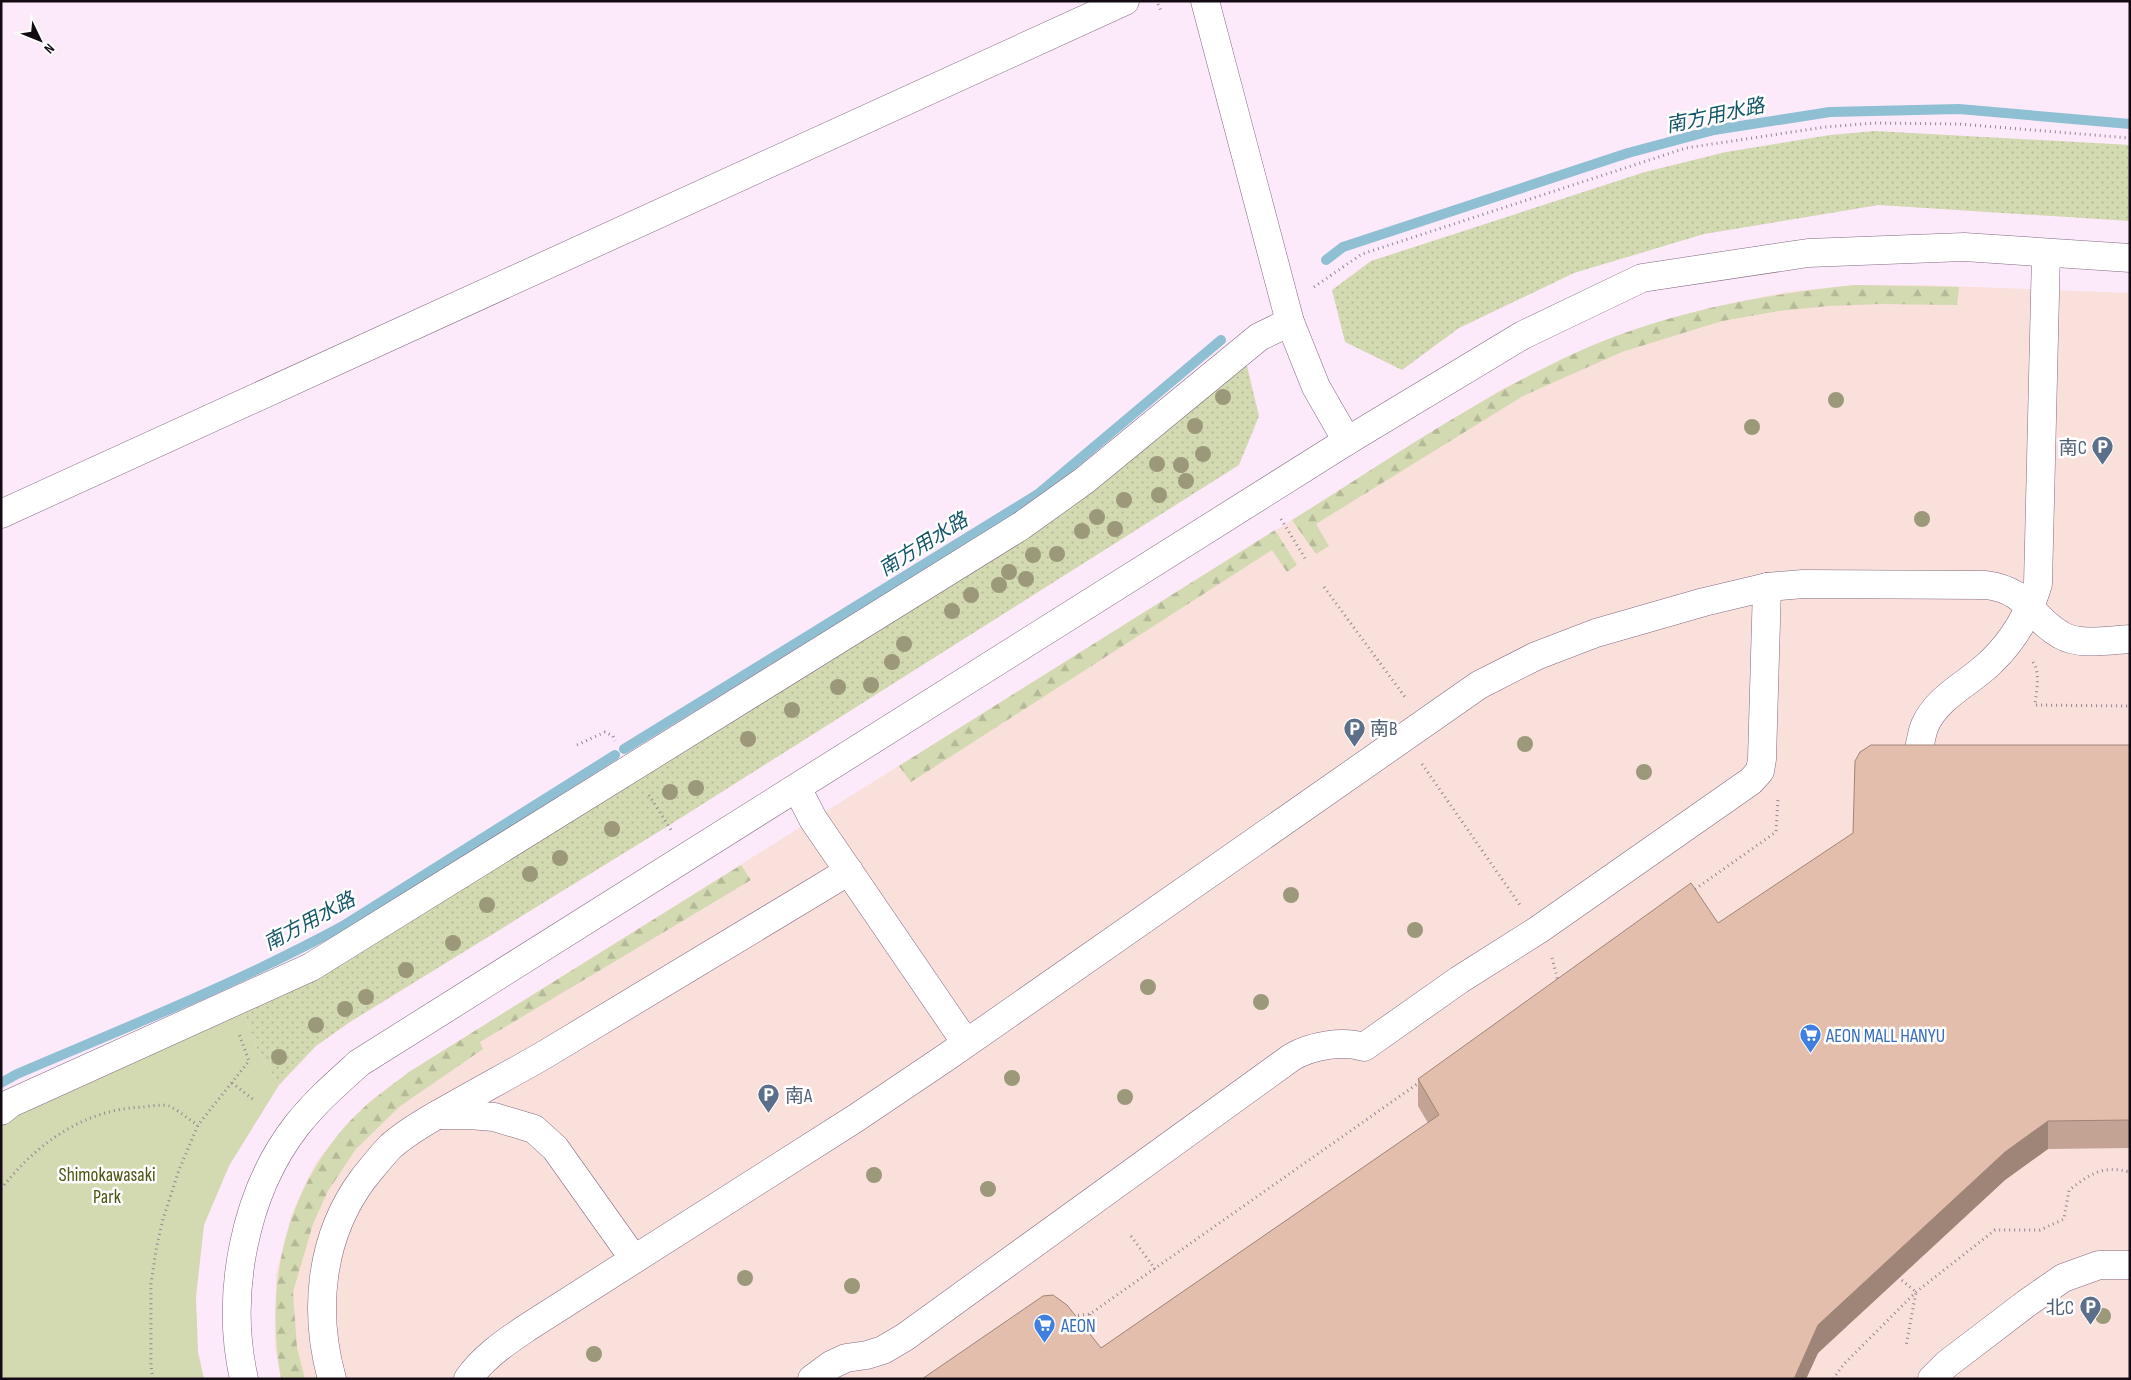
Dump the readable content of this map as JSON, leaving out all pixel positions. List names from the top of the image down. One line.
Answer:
{"water":["南方用水路"],"parks":["Shimokawasaki Park"],"places":{"parking":["南C","南B","南A","北C"],"supermarket":["AEON MALL HANYU","AEON"]},"north":"bottom right"}
